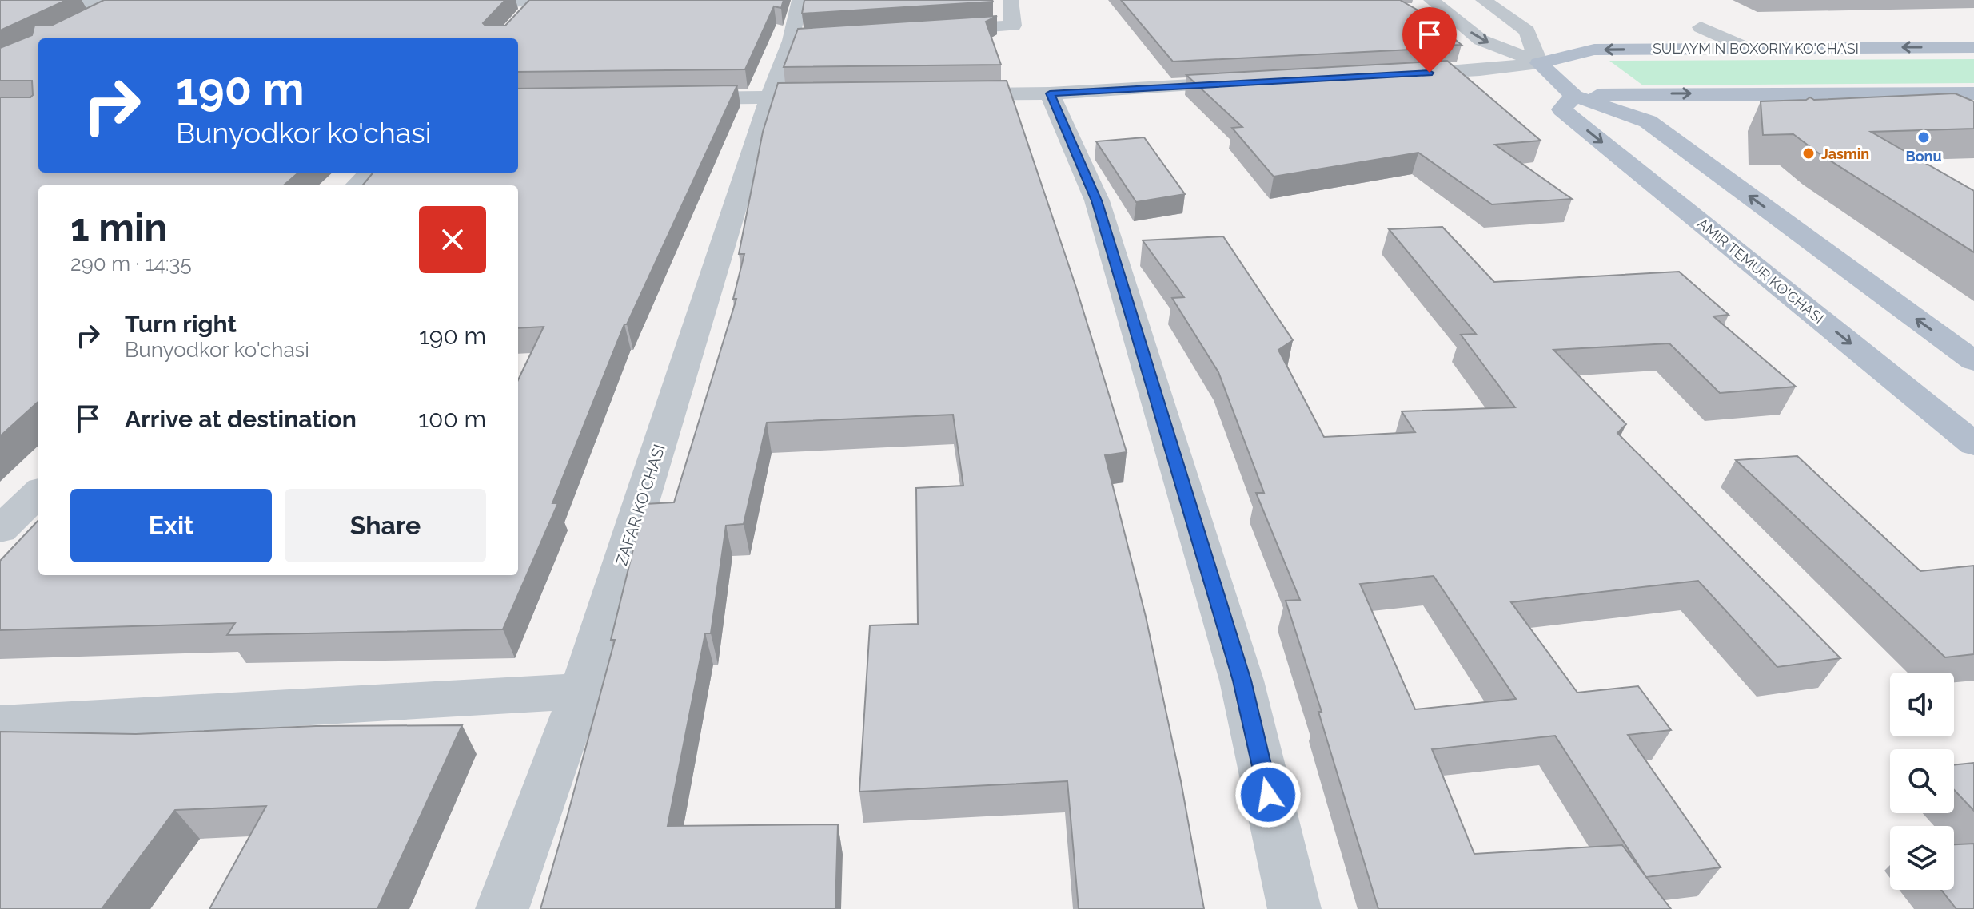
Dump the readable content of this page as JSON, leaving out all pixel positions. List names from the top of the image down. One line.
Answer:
{"streets":{"main road":["SULAYMIN BOXORIY KO'CHASI","AMIR TEMUR KO'CHASI"],"street":["ZAFAR KO'CHASI"]},"places":["Bonu","Jasmin"],"page":{"turn":["190 m","Bunyodkor ko'chasi"],"heading":["1 min","290 m · 14:35"],"list":[{"name":"Turn right","note":"Bunyodkor ko'chasi","value":"190 m"},{"name":"Arrive at destination","value":"100 m"}],"buttons":["Exit","Share"]}}
